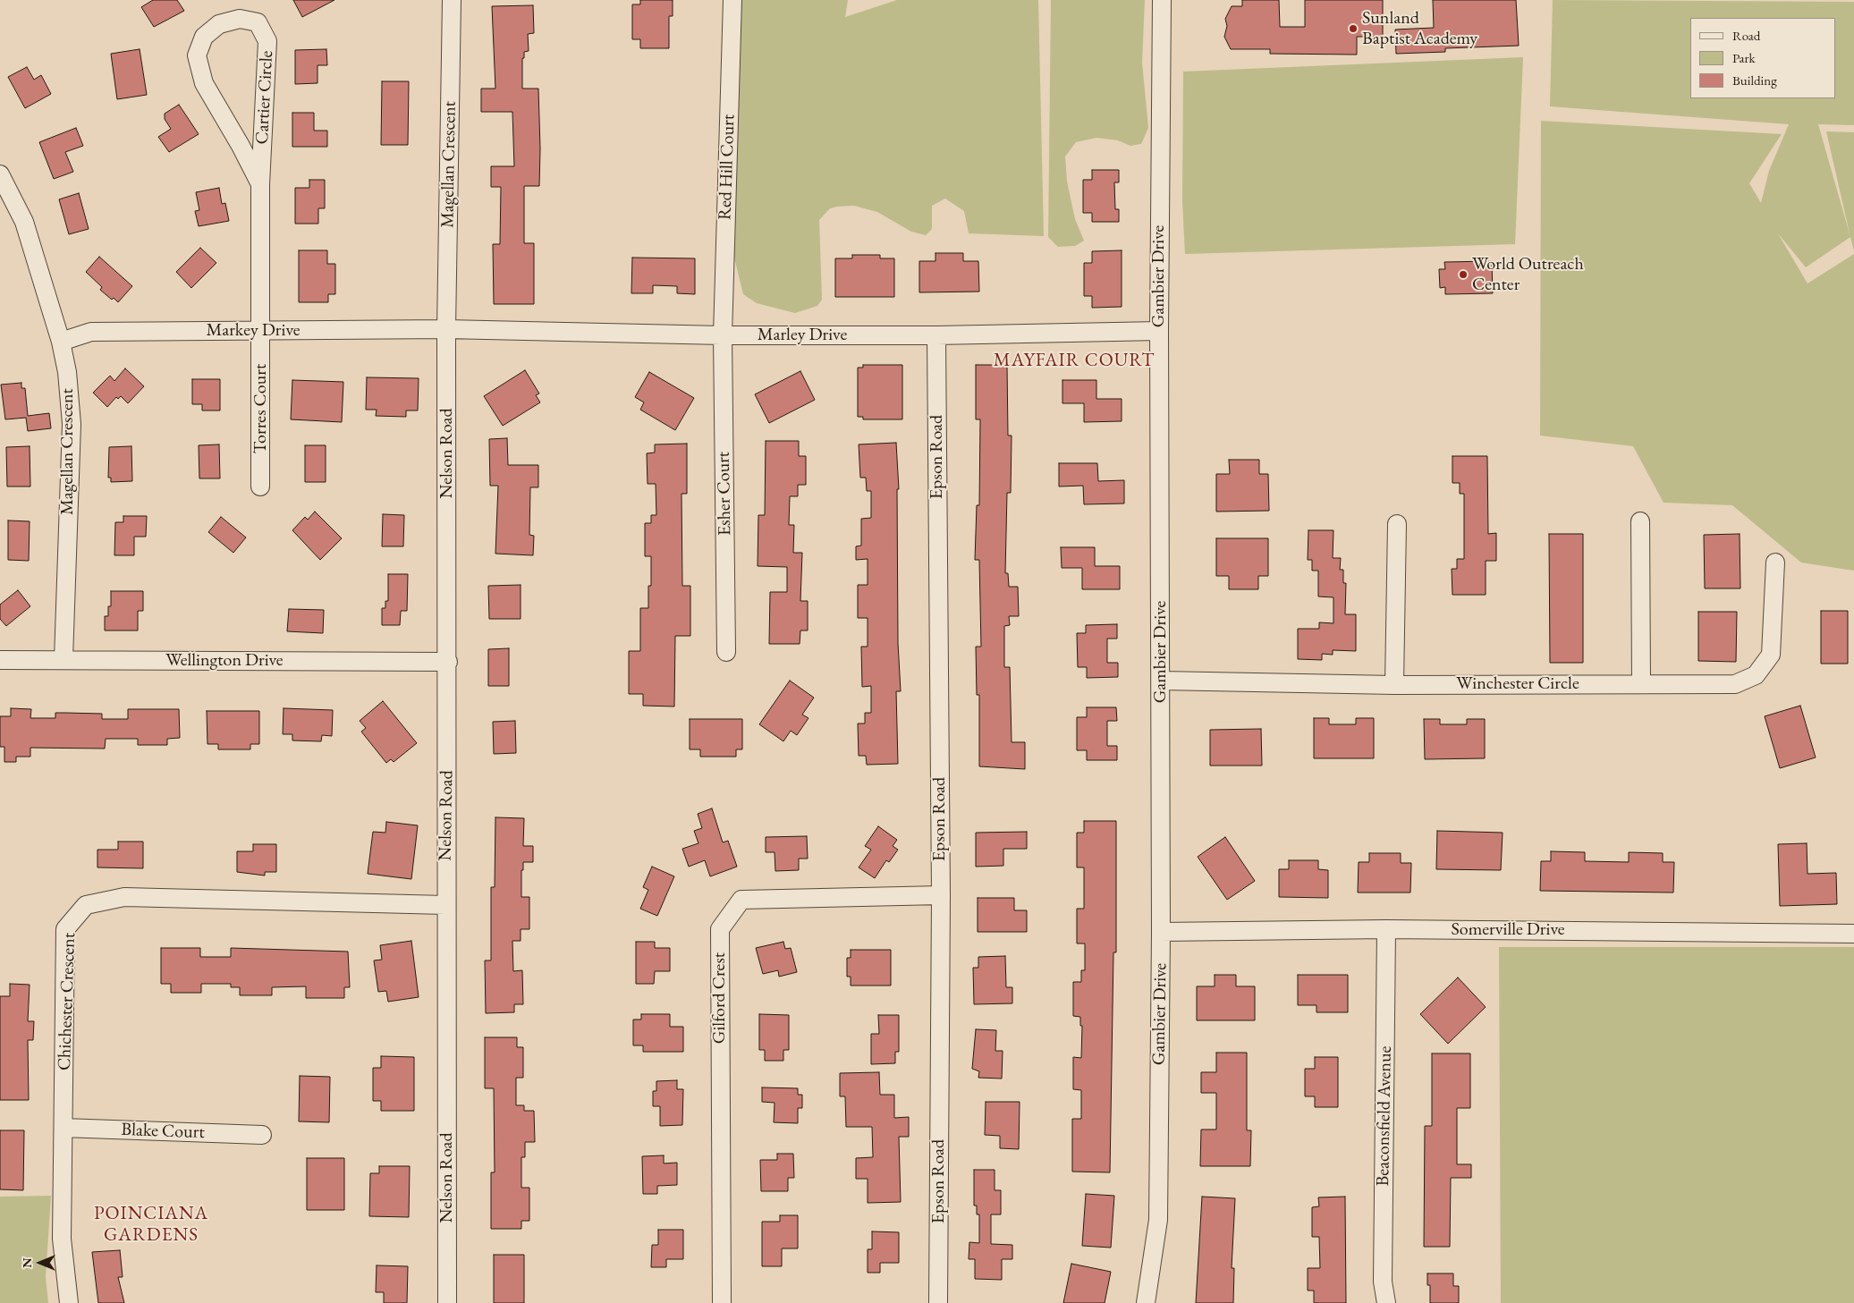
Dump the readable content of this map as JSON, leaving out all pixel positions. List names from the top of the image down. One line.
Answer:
{"streets":{"street":["Cartier Circle","Magellan Crescent","Red Hill Court","Gambier Drive","Markey Drive","Marley Drive","Torres Court","Nelson Road","Epson Road","Esher Court","Wellington Drive","Winchester Circle","Somerville Drive","Gilford Crest","Chichester Crescent","Beaconsfield Avenue","Blake Court"]},"crossings":[["Cartier Circle","Markey Drive"],["Cartier Circle","Torres Court"],["Magellan Crescent","Markey Drive"],["Magellan Crescent","Marley Drive"],["Magellan Crescent","Nelson Road"],["Magellan Crescent","Wellington Drive"],["Red Hill Court","Marley Drive"],["Red Hill Court","Esher Court"],["Gambier Drive","Marley Drive"],["Gambier Drive","Winchester Circle"],["Gambier Drive","Somerville Drive"],["Markey Drive","Marley Drive"],["Markey Drive","Torres Court"],["Markey Drive","Nelson Road"],["Marley Drive","Nelson Road"],["Marley Drive","Epson Road"],["Marley Drive","Esher Court"],["Nelson Road","Wellington Drive"],["Nelson Road","Chichester Crescent"],["Epson Road","Gilford Crest"],["Somerville Drive","Beaconsfield Avenue"],["Chichester Crescent","Blake Court"]],"districts":["MAYFAIR COURT","POINCIANA GARDENS"],"places":["Sunland Baptist Academy","World Outreach Center"],"legend":["Road","Park","Building"],"north":"left"}
